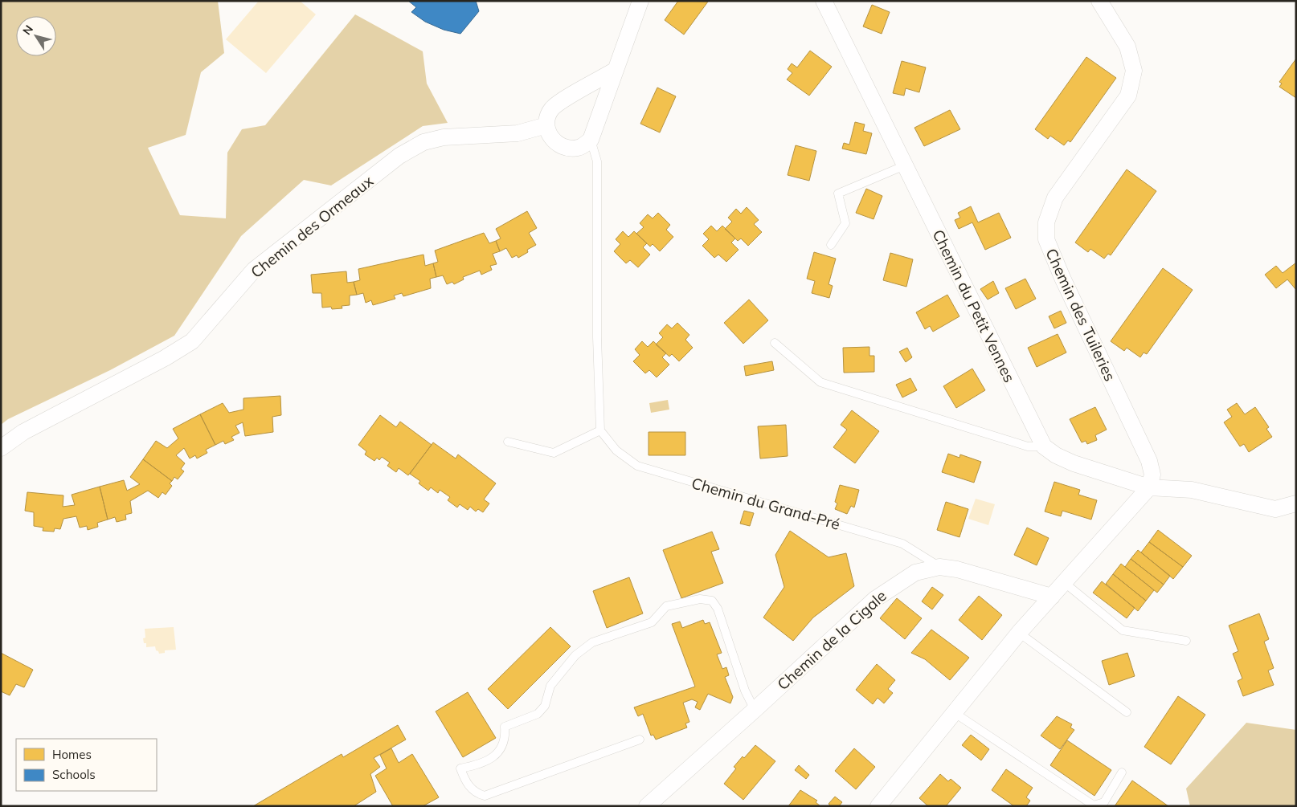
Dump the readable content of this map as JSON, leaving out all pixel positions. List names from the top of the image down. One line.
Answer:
{"streets":{"street":["Chemin des Ormeaux","Chemin du Petit Vennes","Chemin des Tuileries","Chemin de la Cigale"],"lane":["Chemin du Grand-Pré"]},"crossings":[["Chemin du Grand-Pré","Chemin de la Cigale"]],"legend":["Homes","Schools"],"north":"top left"}
